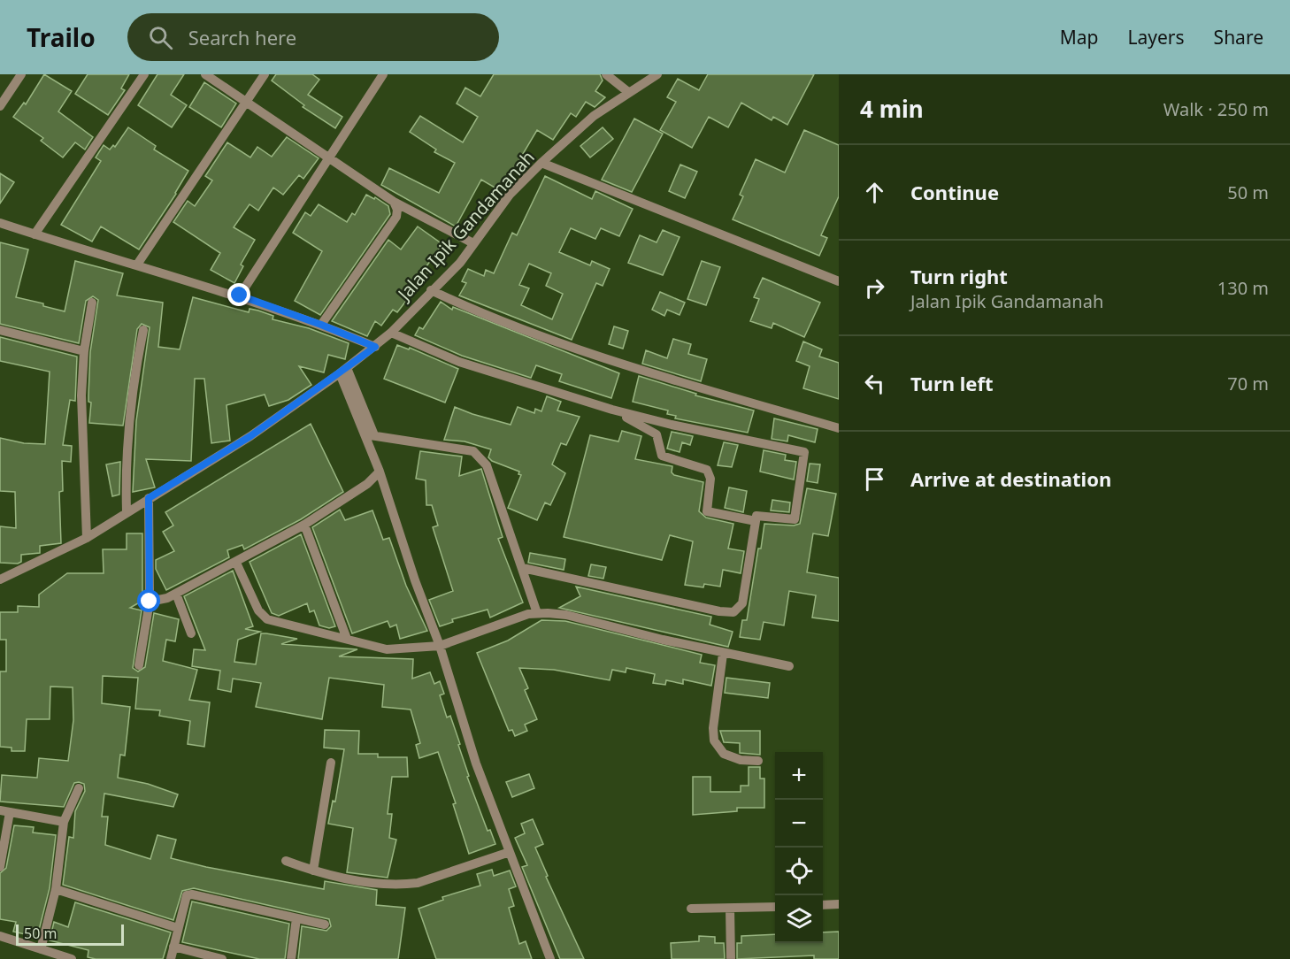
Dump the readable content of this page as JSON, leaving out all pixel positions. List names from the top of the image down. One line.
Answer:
{"streets":{"street":["Jalan Ipik Gandamanah"]},"scale_bar":"50 m","page":{"header":"Trailo","search":"Search here","nav":["Map","Layers","Share"],"heading":["4 min","Walk · 250 m"],"list":[["Continue","50 m"],["Turn right","Jalan Ipik Gandamanah","130 m"],["Turn left","70 m"],"Arrive at destination"],"map_buttons":["+","−"],"scale":"50 m"}}
